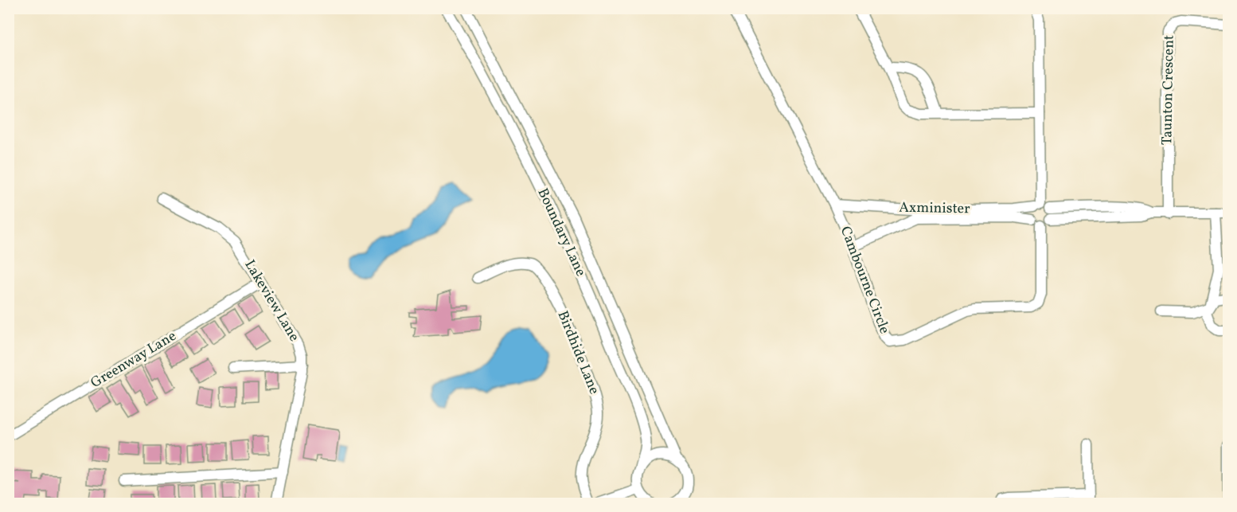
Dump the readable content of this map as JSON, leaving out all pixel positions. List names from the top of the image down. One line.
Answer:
{"streets":{"street":["Taunton Crescent","Axminister","Boundary Lane","Cambourne Circle","Lakeview Lane","Birdhide Lane","Greenway Lane"]},"crossings":[["Axminister","Cambourne Circle"],["Lakeview Lane","Greenway Lane"]]}
